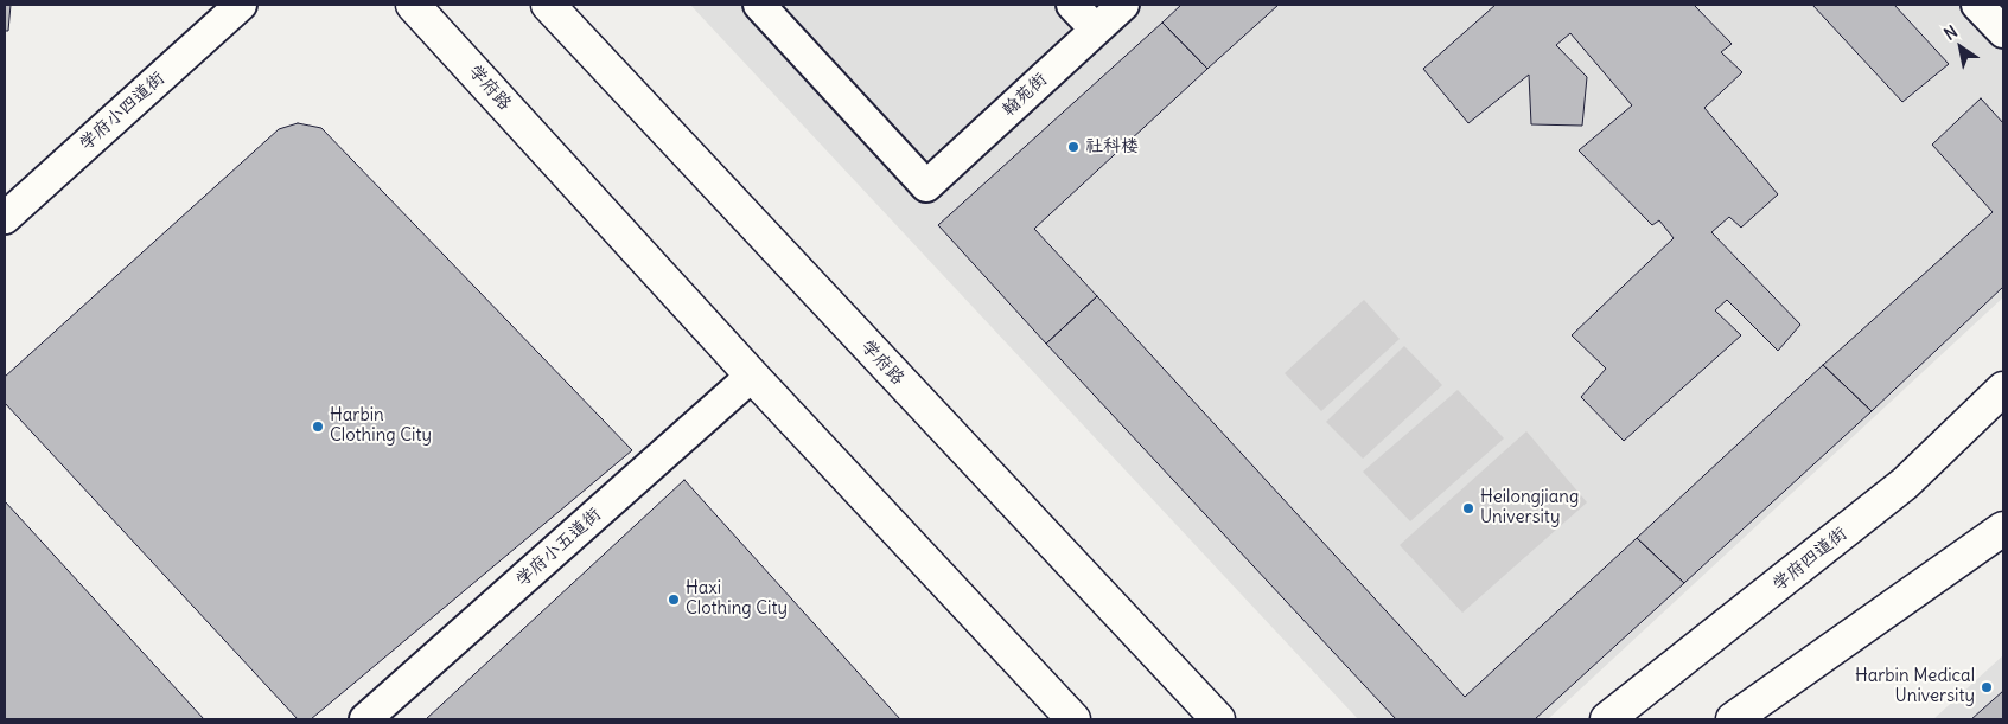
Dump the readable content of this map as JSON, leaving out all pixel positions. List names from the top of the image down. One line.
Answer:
{"streets":{"main road":["学府路","学府四道街"],"street":["翰苑街","学府小四道街","学府小五道街"]},"crossings":[["学府路","学府小五道街"]],"places":["社科楼","Harbin Clothing City","Heilongjiang University","Haxi Clothing City","Harbin Medical University"],"north":"top left"}
